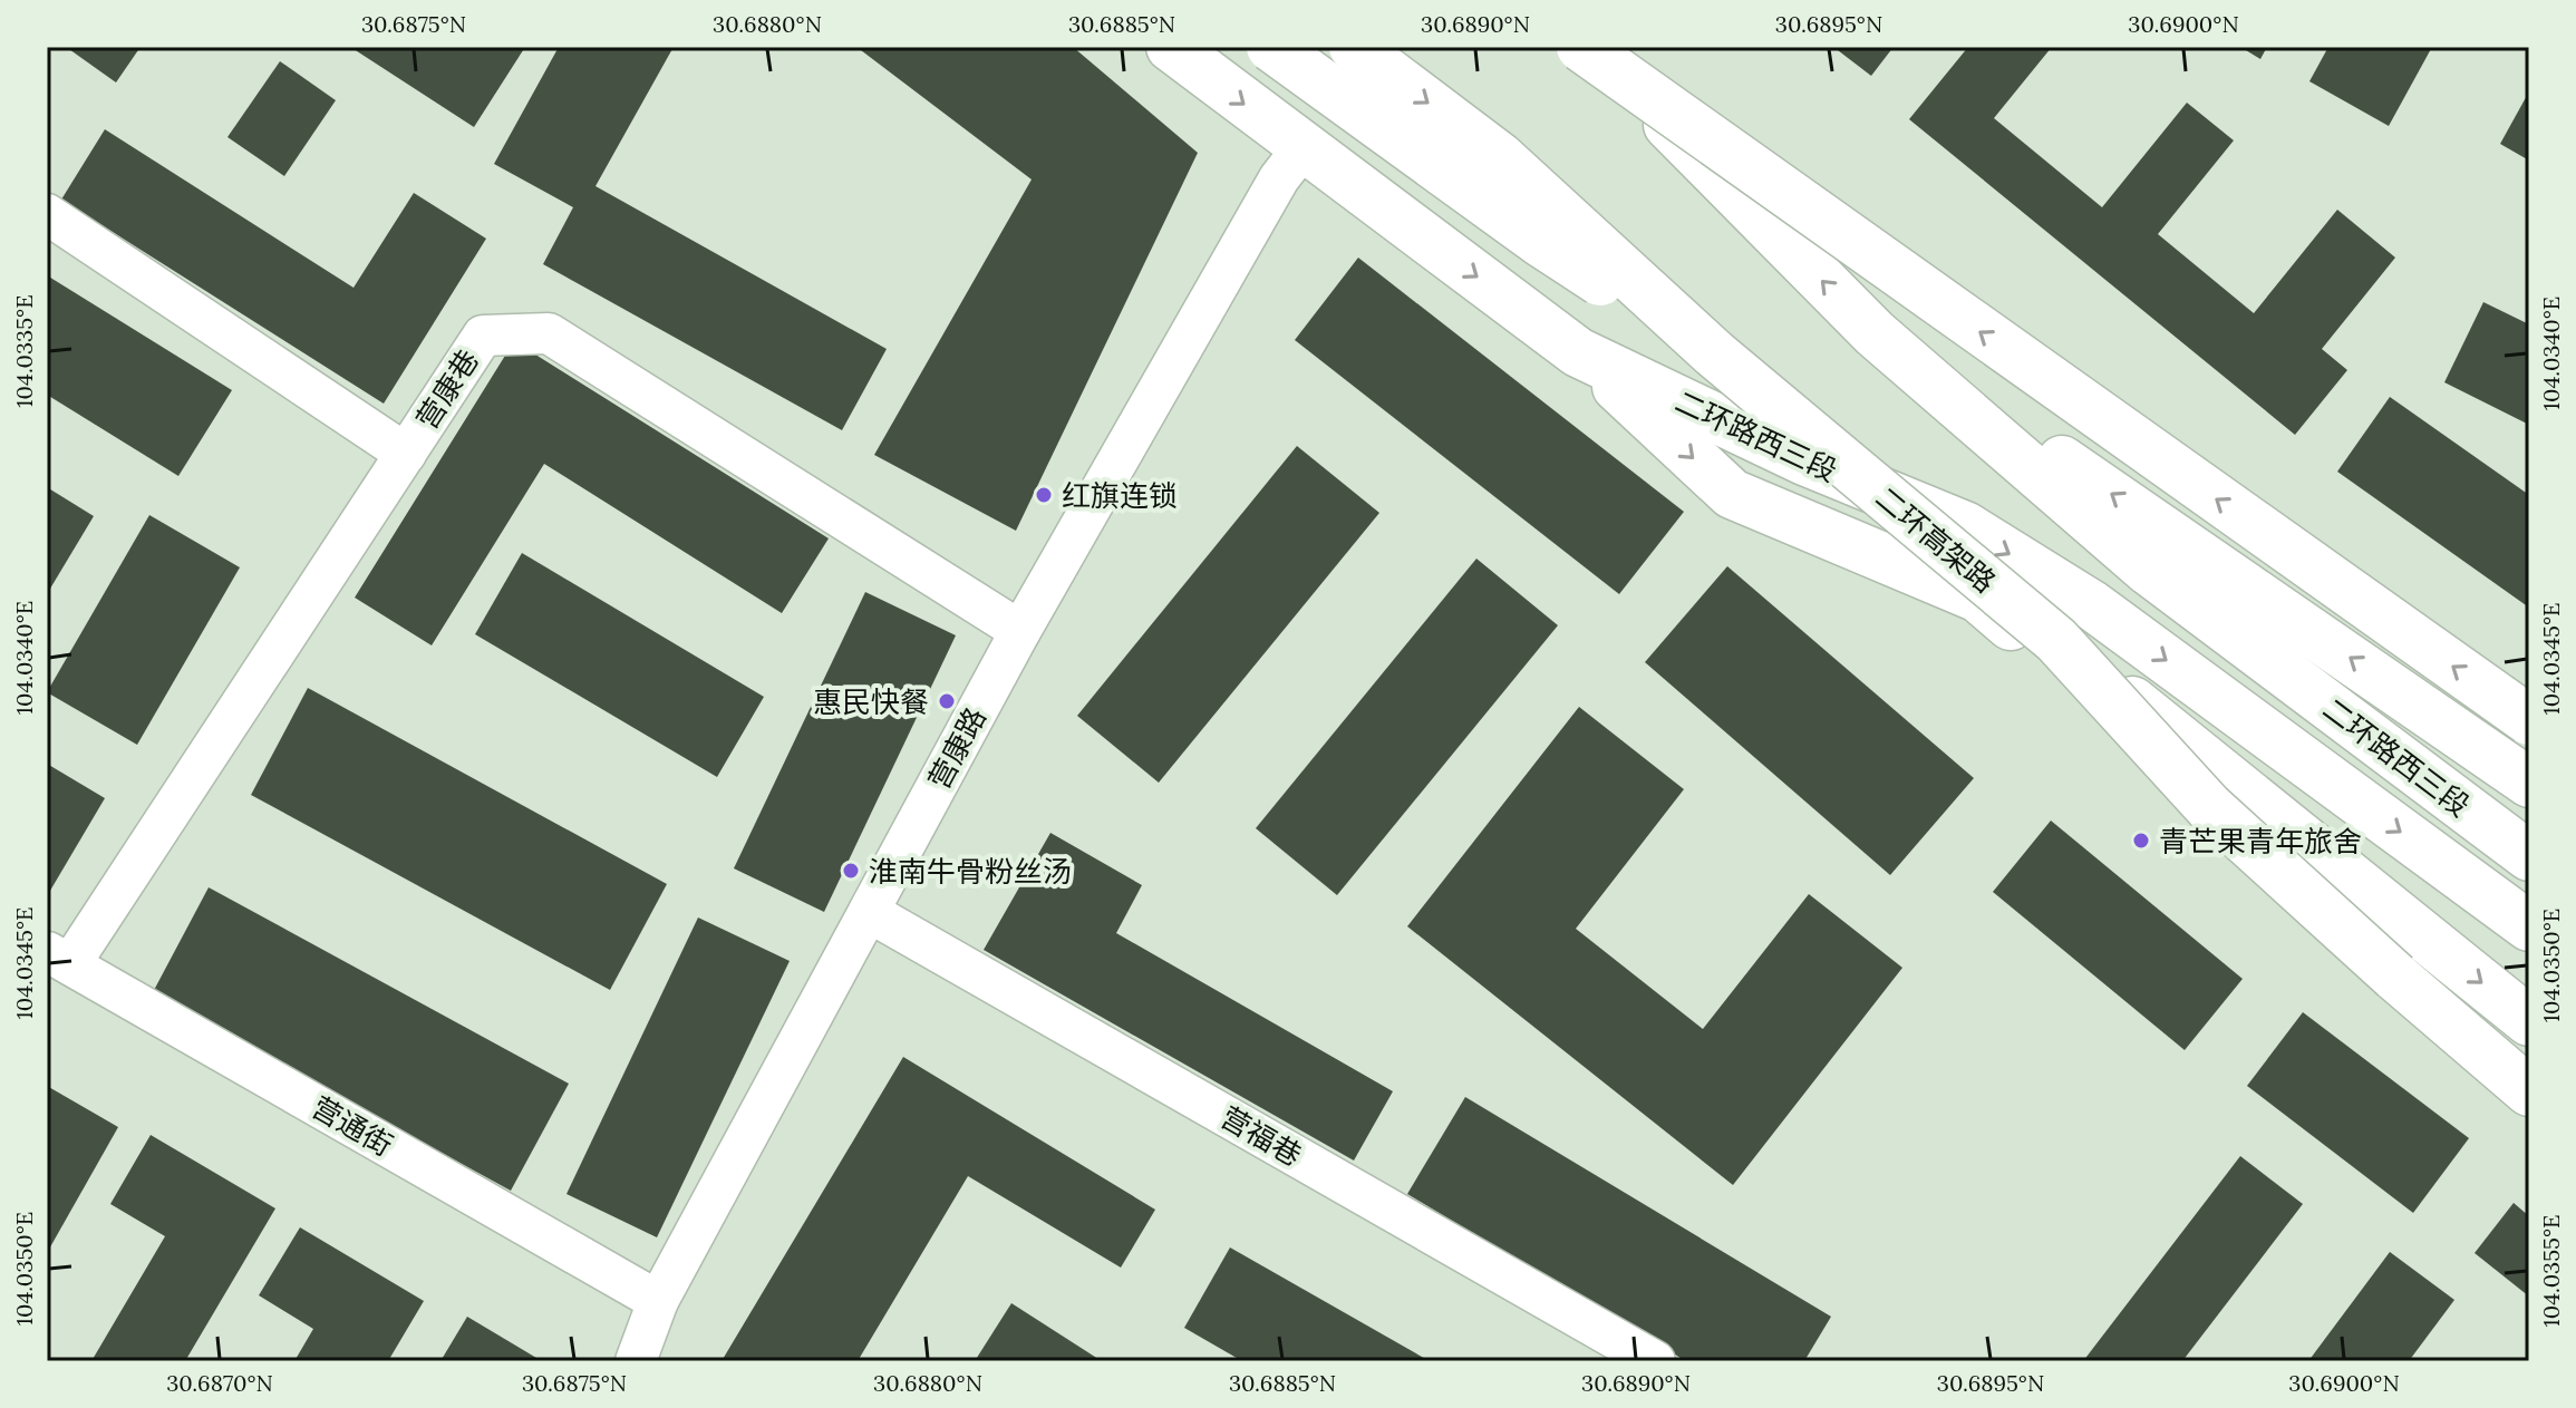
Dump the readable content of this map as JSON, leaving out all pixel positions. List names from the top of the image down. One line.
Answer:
{"streets":{"main road":["二环路西三段","二环高架路"],"street":["营康巷","营康路","营通街","营福巷"]},"crossings":[["营康巷","营康路"],["营康巷","营通街"],["二环路西三段","营康路"],["营康路","营通街"],["营康路","营福巷"]],"places":["红旗连锁","惠民快餐","青芒果青年旅舍","淮南牛骨粉丝汤"],"coordinates":["30.6875°N","30.6880°N","30.6885°N","30.6890°N","30.6895°N","30.6900°N","104.0335°E","104.0340°E","104.0345°E","104.0350°E","104.0355°E","30.6870°N"]}
